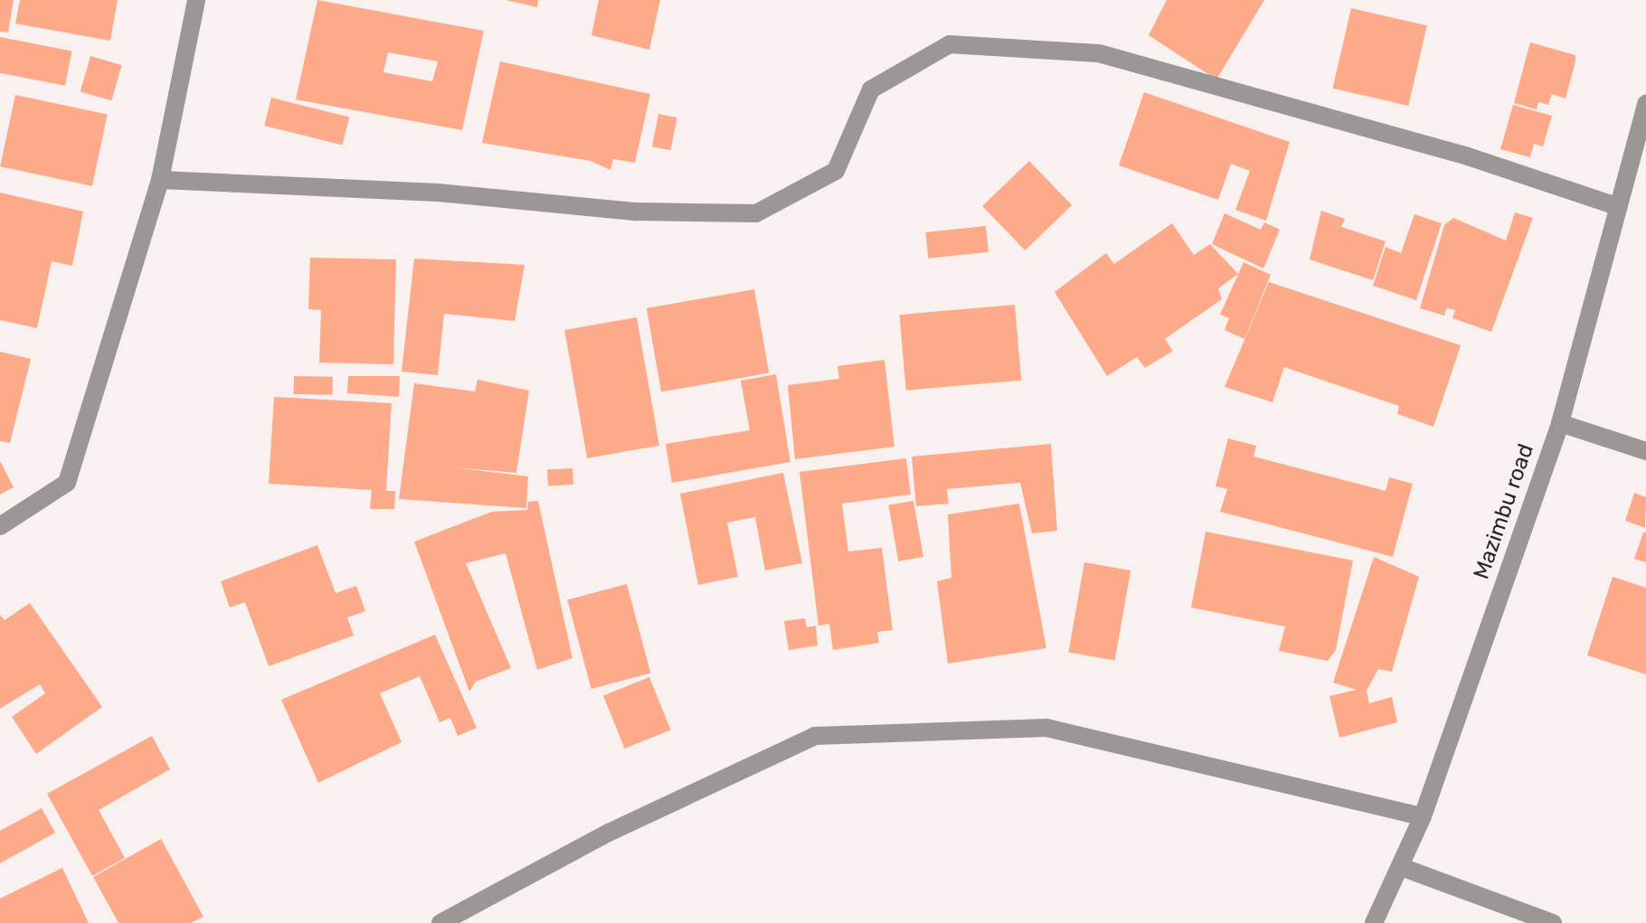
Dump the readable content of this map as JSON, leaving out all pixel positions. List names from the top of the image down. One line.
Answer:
{"streets":{"street":["Mazimbu road"]}}
